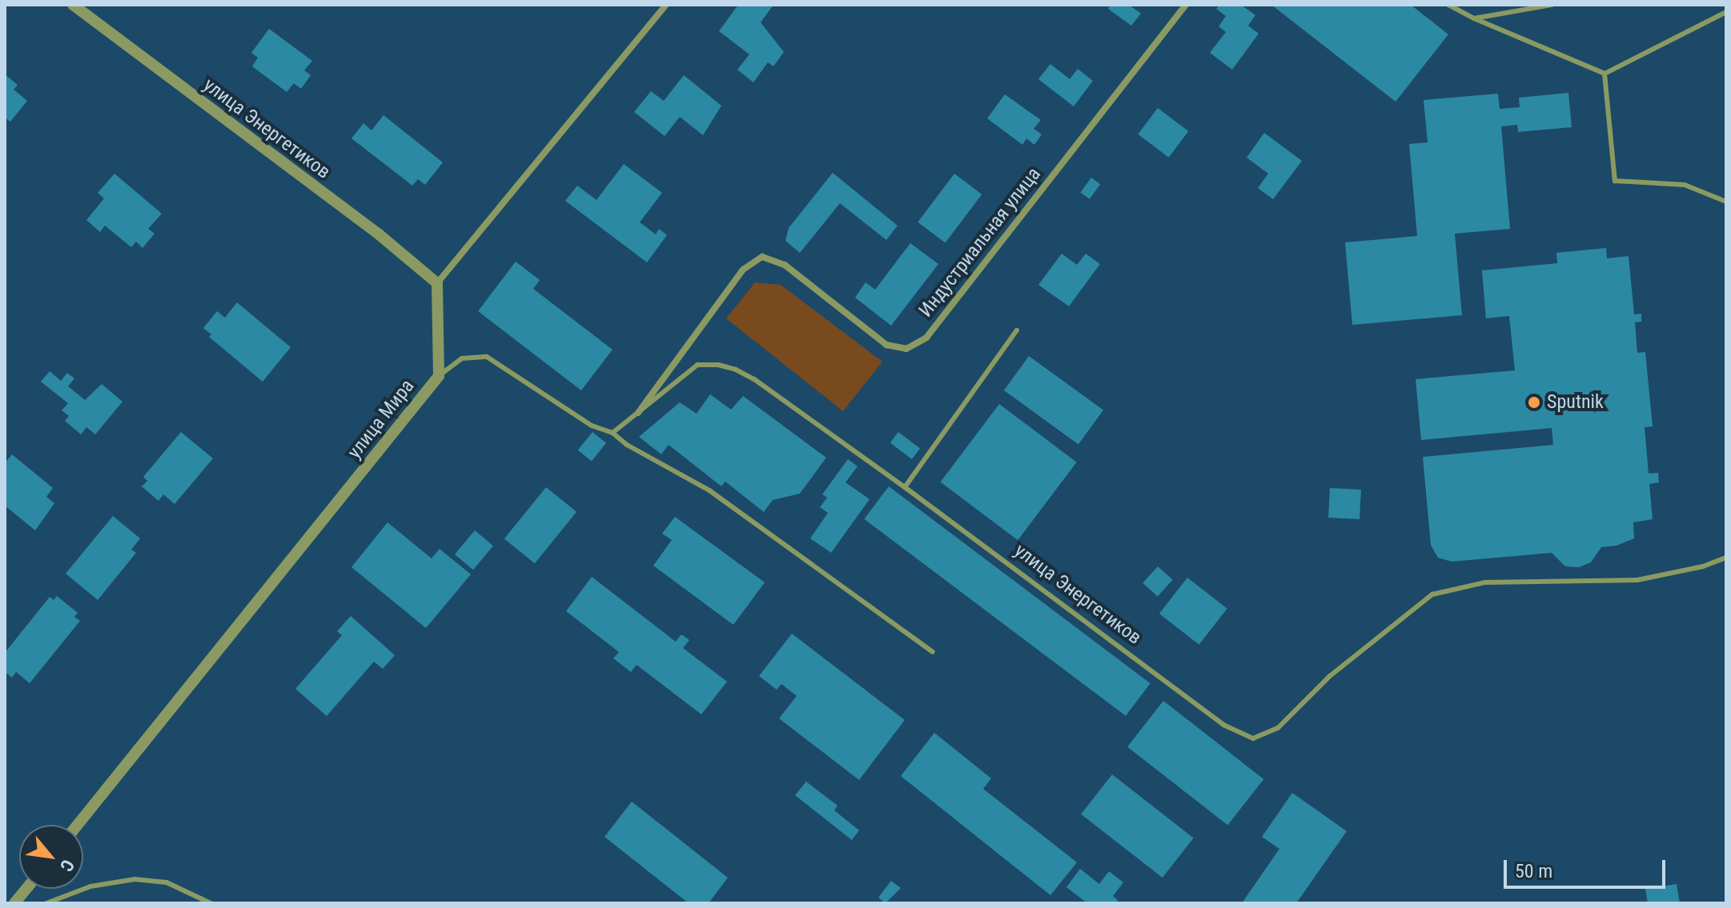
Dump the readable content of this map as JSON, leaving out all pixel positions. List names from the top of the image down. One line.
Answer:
{"streets":{"street":["улица Энергетиков","Индустриальная улица","улица Мира"]},"crossings":[["улица Энергетиков","Индустриальная улица"],["улица Энергетиков","улица Мира"]],"places":["Sputnik"],"scale_bar":"50 m","north":"bottom right"}
